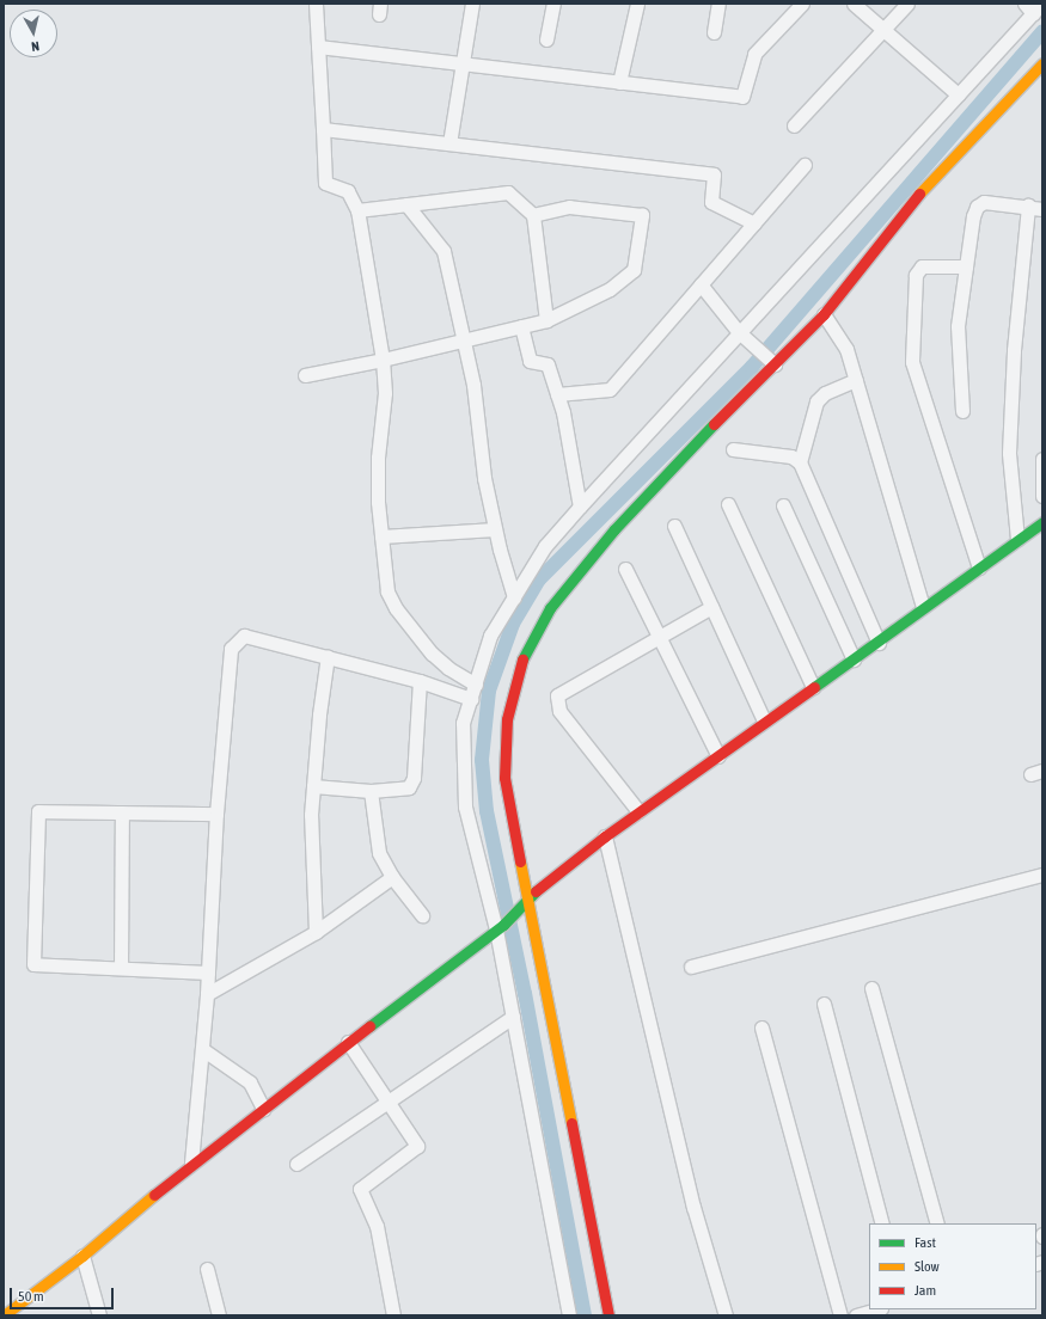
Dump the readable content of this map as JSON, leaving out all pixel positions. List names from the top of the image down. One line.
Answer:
{"legend":["Fast","Slow","Jam"],"scale_bar":"50 m","north":"bottom"}
